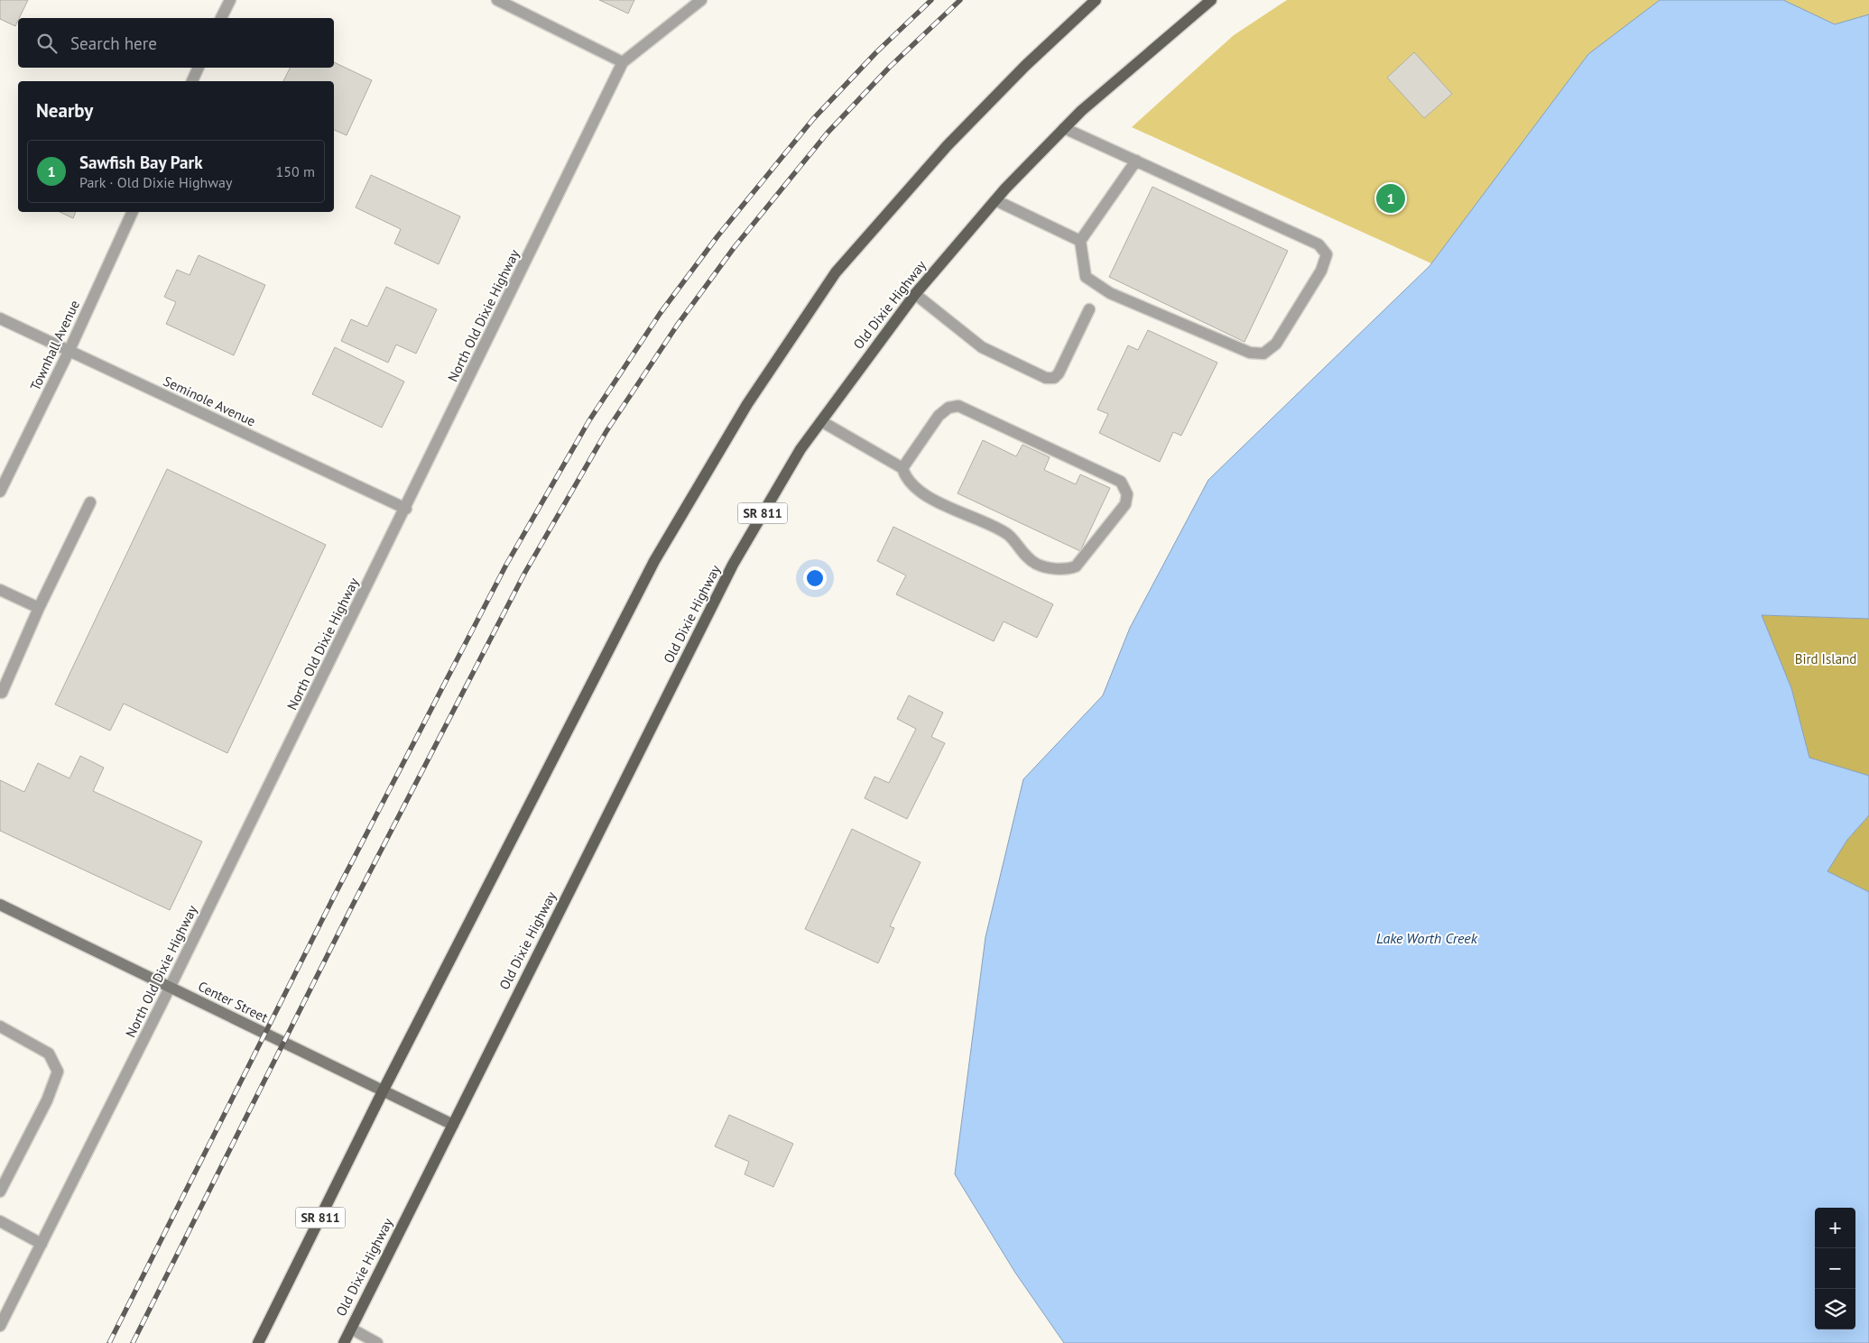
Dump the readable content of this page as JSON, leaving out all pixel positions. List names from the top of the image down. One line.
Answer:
{"streets":{"main road":["Old Dixie Highway","SR 811"],"street":["North Old Dixie Highway","Townhall Avenue","Seminole Avenue","Center Street"]},"crossings":[["Old Dixie Highway","Center Street"],["North Old Dixie Highway","Seminole Avenue"],["North Old Dixie Highway","Center Street"],["Townhall Avenue","Seminole Avenue"],["SR 811","Center Street"]],"water":["Lake Worth Creek"],"parks":["Bird Island"],"page":{"search":"Search here","heading":"Nearby","list":[{"mark":"1","name":"Sawfish Bay Park","note":"Park · Old Dixie Highway","value":"150 m"}],"pins":"1","map_buttons":["+","−"]}}
